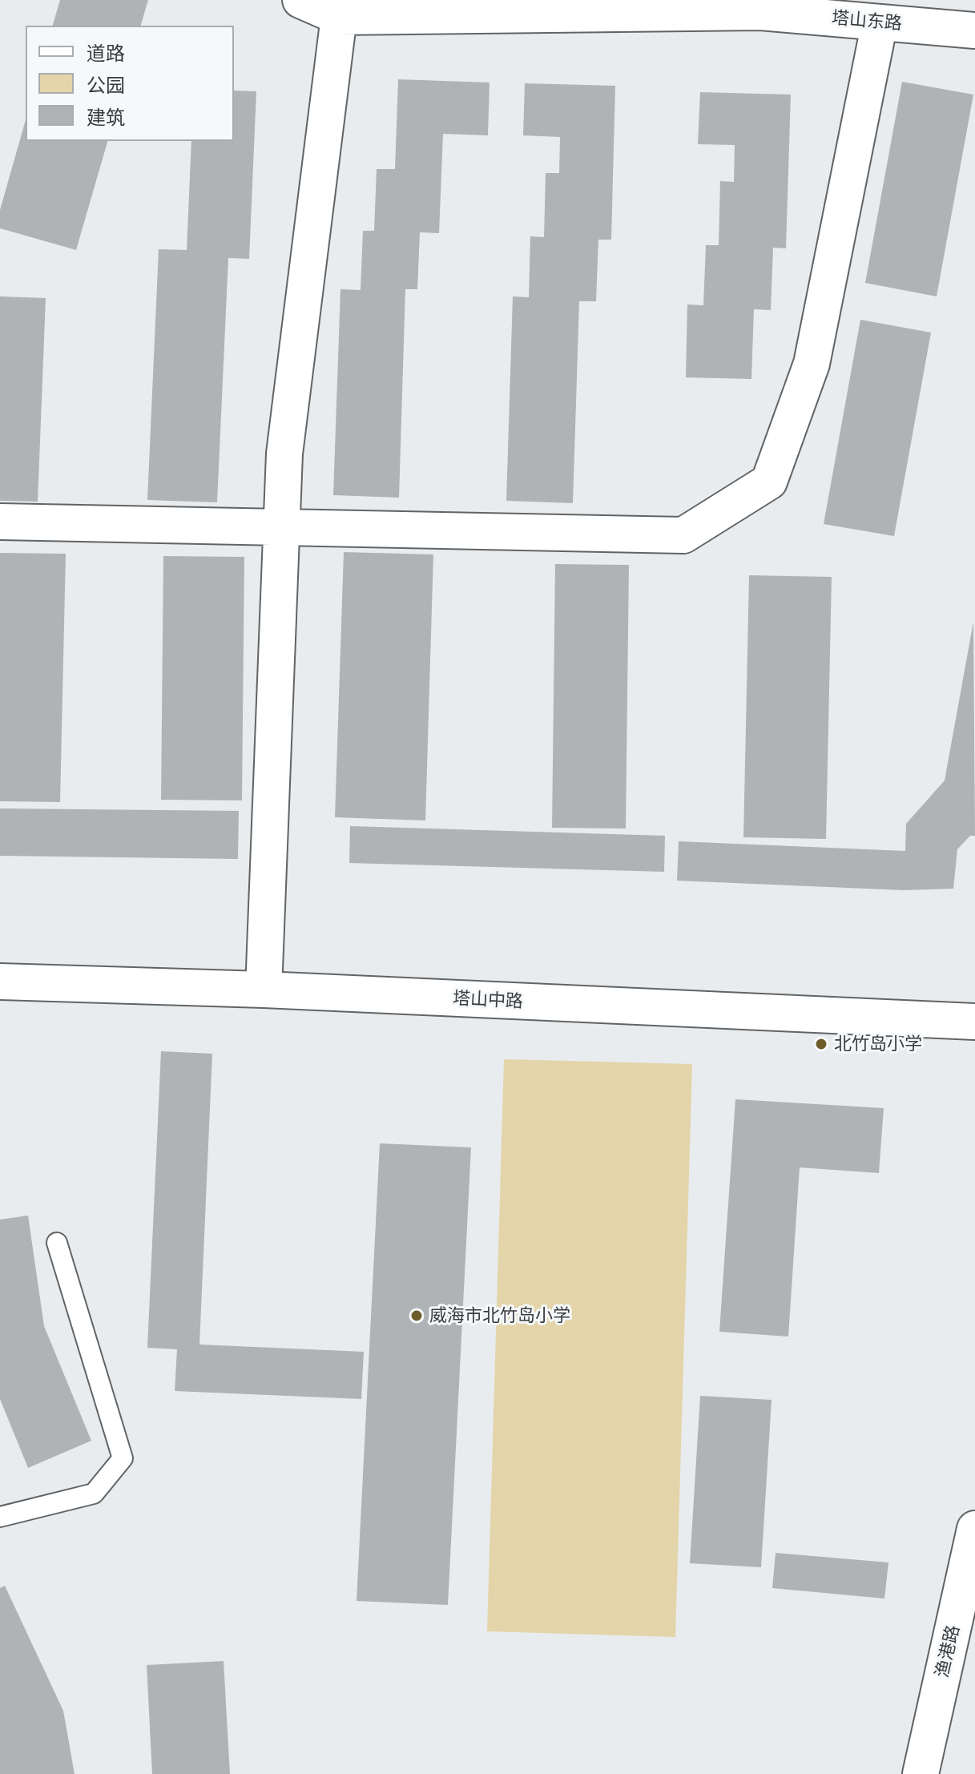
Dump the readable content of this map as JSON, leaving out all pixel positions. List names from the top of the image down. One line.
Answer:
{"streets":{"street":["塔山东路","塔山中路","渔港路"]},"places":["北竹岛小学","威海市北竹岛小学"],"legend":["道路","公园","建筑"]}
